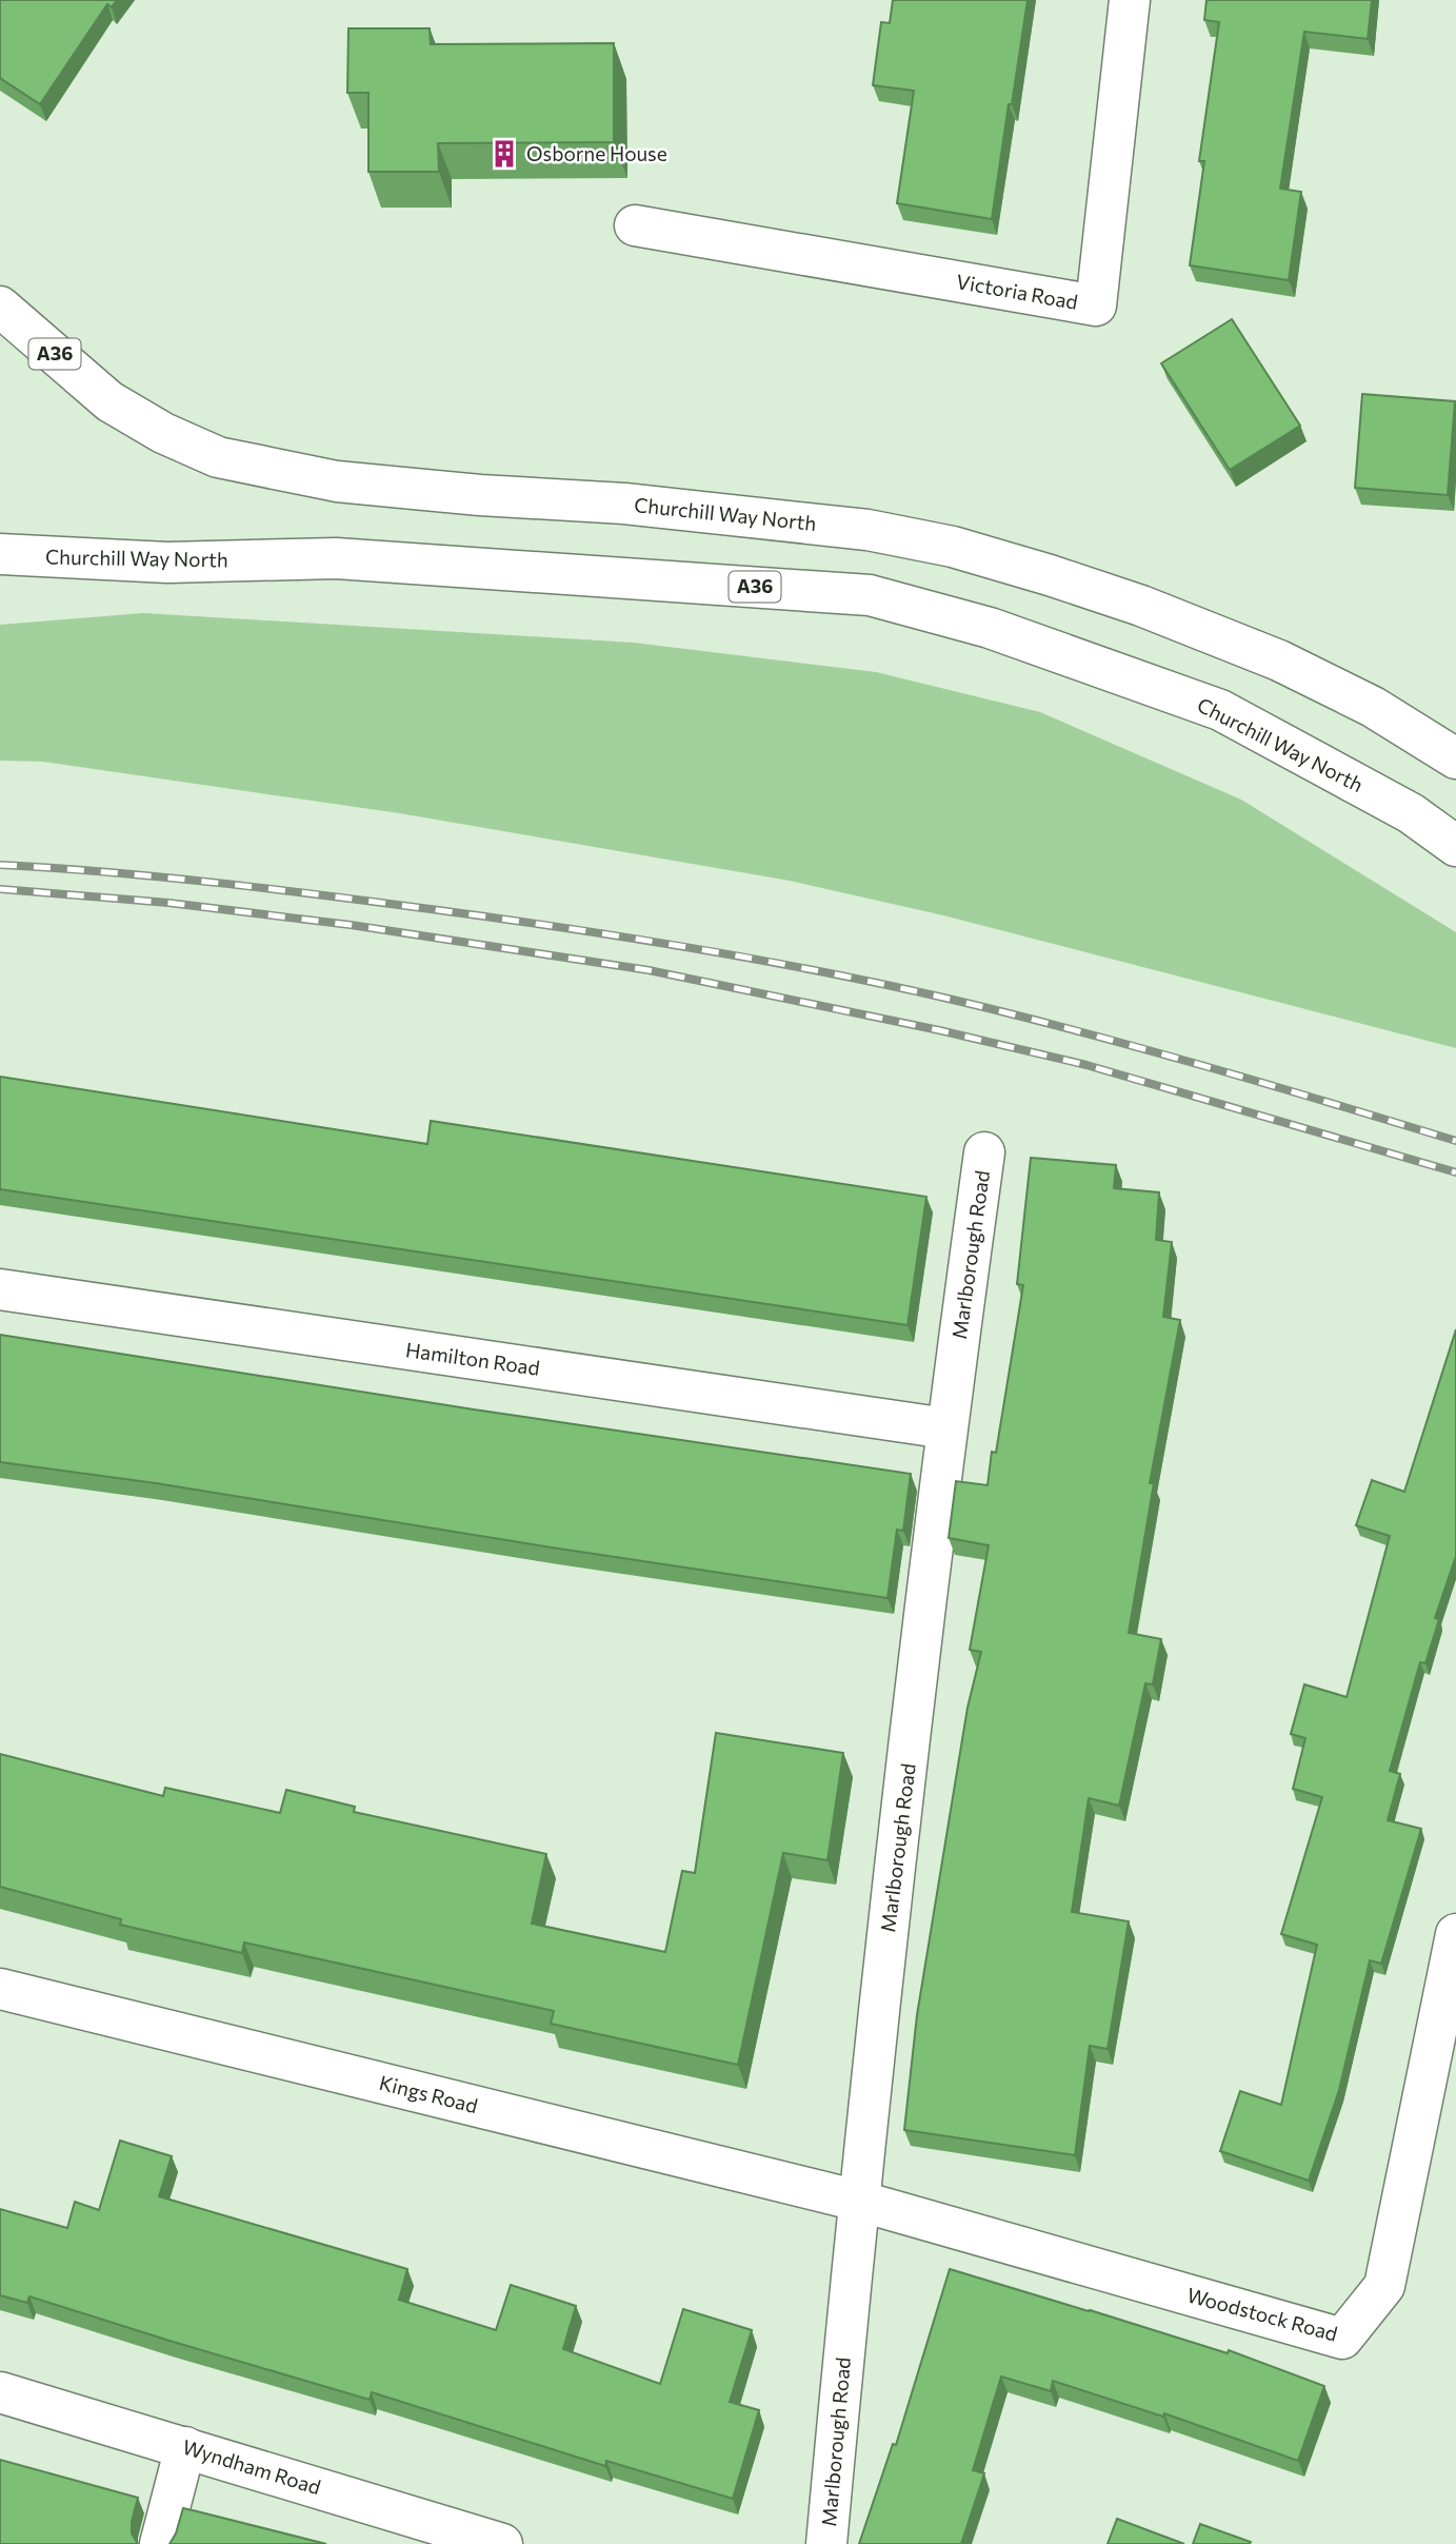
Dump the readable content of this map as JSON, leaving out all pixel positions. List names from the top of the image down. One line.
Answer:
{"streets":{"main road":["Victoria Road","A36","Churchill Way North","Marlborough Road","Hamilton Road","Kings Road","Woodstock Road","Wyndham Road"]},"crossings":[["Marlborough Road","Hamilton Road"],["Marlborough Road","Kings Road"],["Marlborough Road","Woodstock Road"],["Kings Road","Woodstock Road"]],"places":{"building":["Osborne House"]}}
